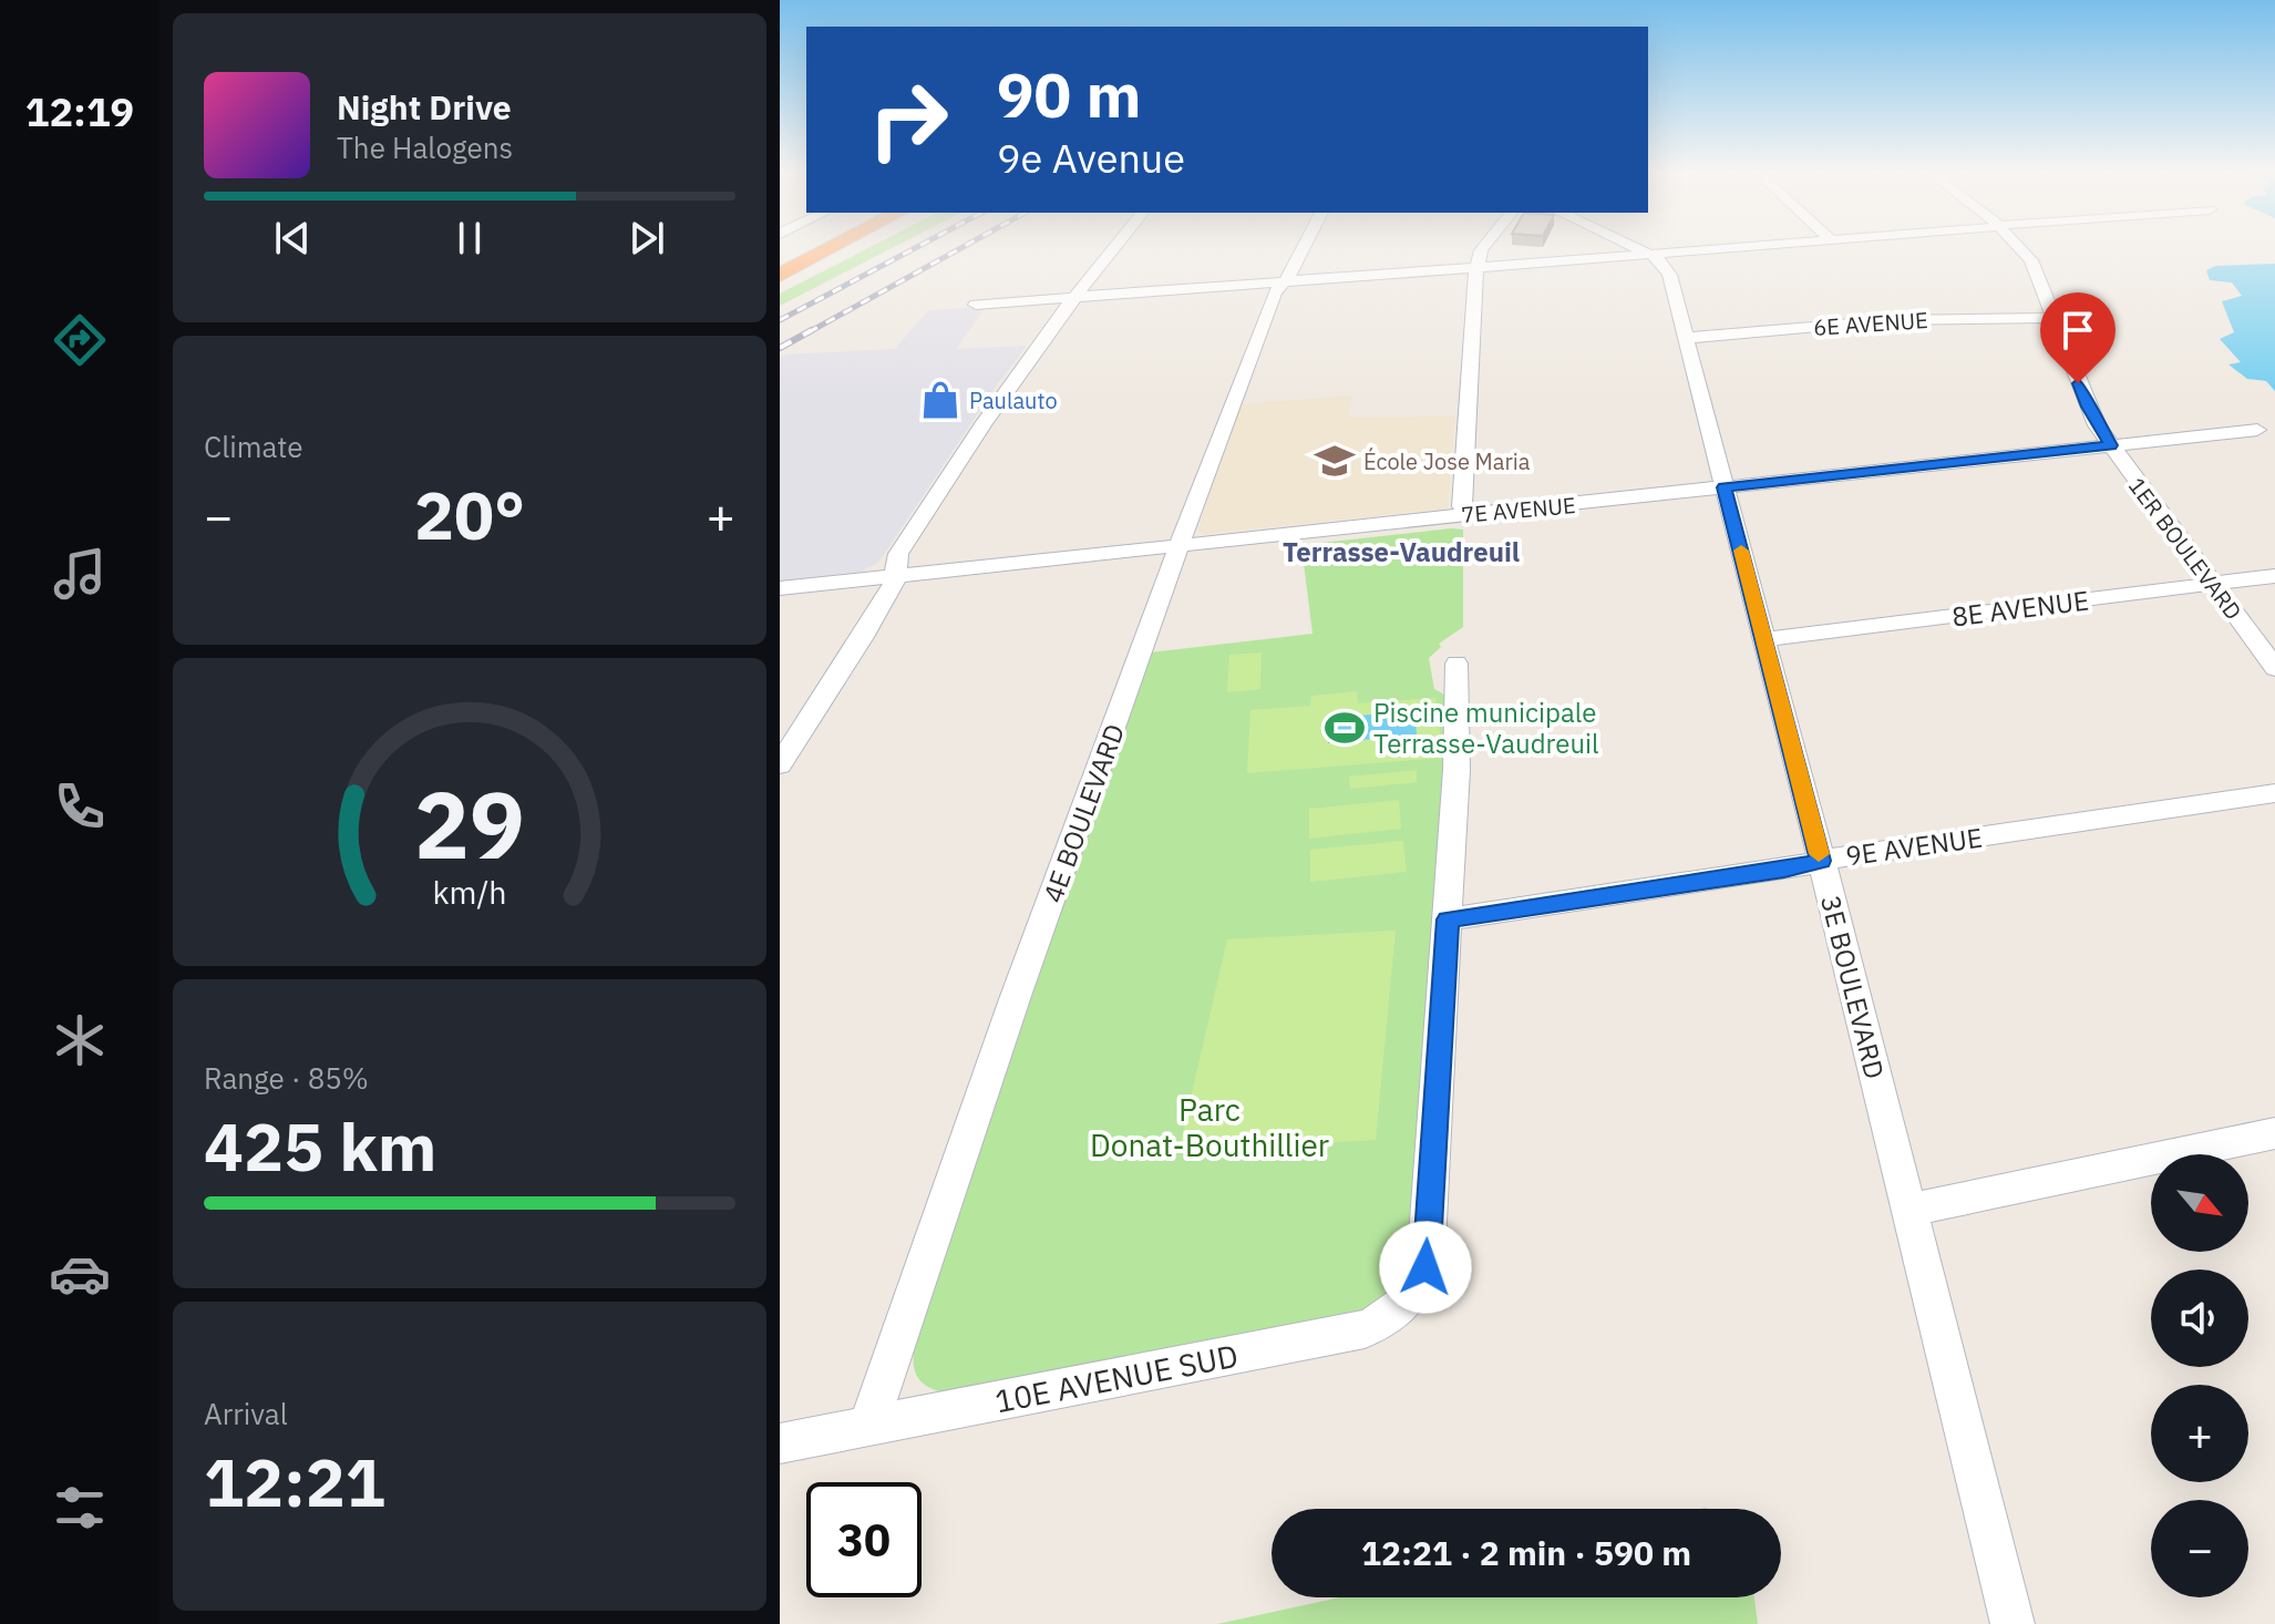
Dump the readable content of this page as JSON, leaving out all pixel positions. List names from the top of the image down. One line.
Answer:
{"streets":{"street":["6E AVENUE","7E AVENUE","1ER BOULEVARD","8E AVENUE","4E BOULEVARD","9E AVENUE","3E BOULEVARD","10E AVENUE SUD"]},"crossings":[["6E AVENUE","1ER BOULEVARD"],["6E AVENUE","3E BOULEVARD"],["7E AVENUE","1ER BOULEVARD"],["7E AVENUE","4E BOULEVARD"],["7E AVENUE","3E BOULEVARD"],["1ER BOULEVARD","8E AVENUE"],["8E AVENUE","3E BOULEVARD"],["4E BOULEVARD","10E AVENUE SUD"],["9E AVENUE","3E BOULEVARD"],["9E AVENUE","10E AVENUE SUD"]],"districts":["Terrasse-Vaudreuil"],"parks":["Parc Donat-Bouthillier"],"places":{"shop":["Paulauto"],"school or university":["École Jose Maria"],"sports":["Piscine municipale Terrasse-Vaudreuil"]},"north":"bottom right","page":{"tabs":"12:19","turn":["90 m","9e Avenue"],"song":["Night Drive","The Halogens"],"tile":["Climate",["Range · 85%","425 km"],["Arrival","12:21"]],"heat":["−","20°","+"],"map_buttons":["+","−"],"limit":"30","trip":"12:21 · 2 min · 590 m","gauge":["29","km/h"]}}
